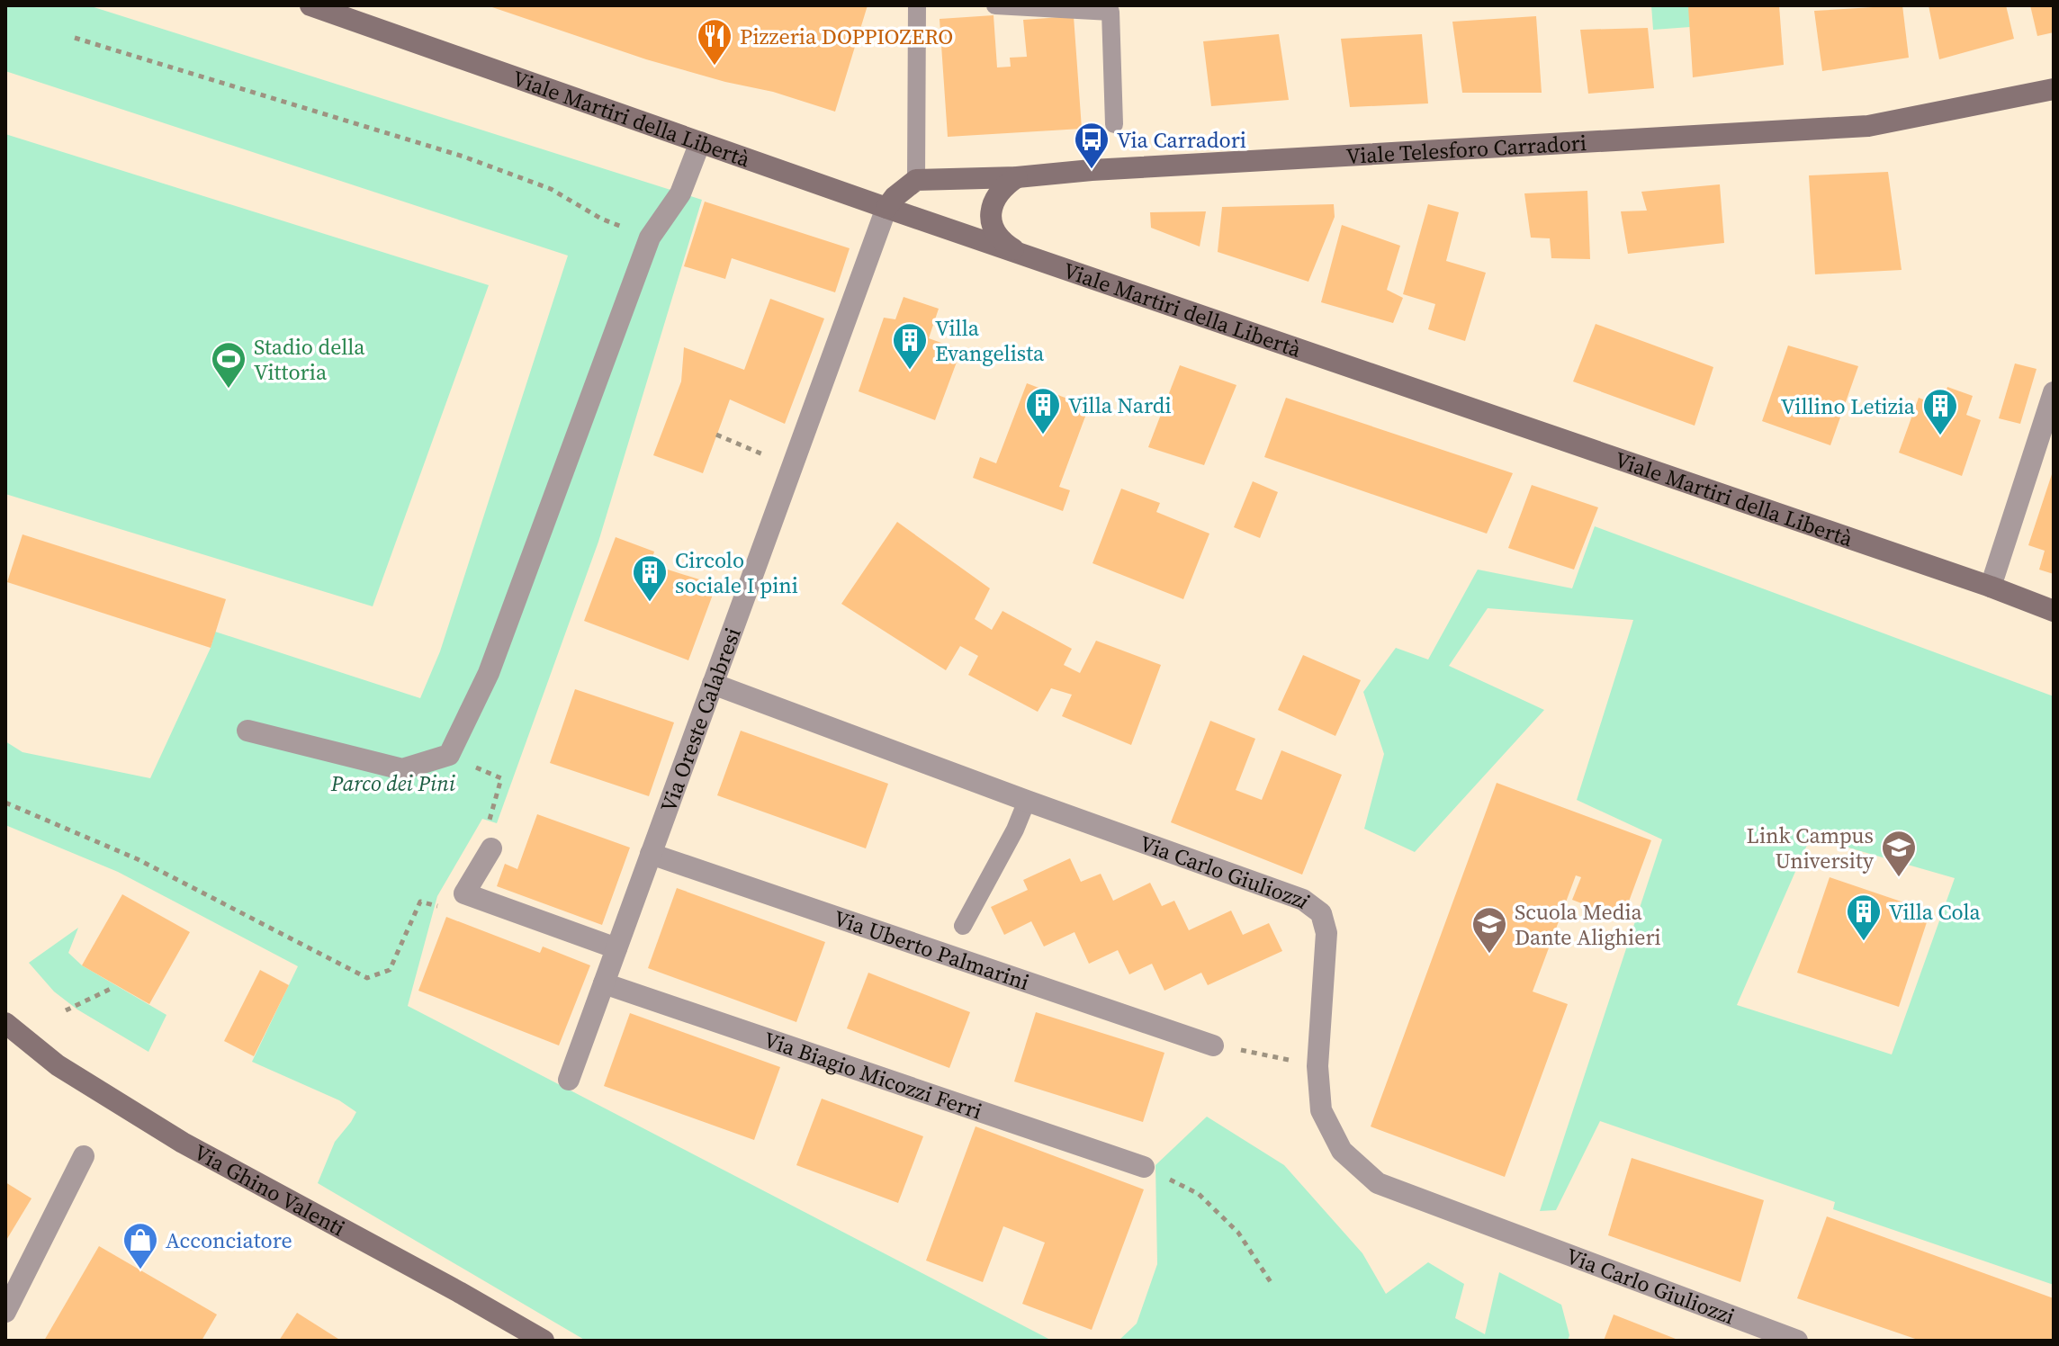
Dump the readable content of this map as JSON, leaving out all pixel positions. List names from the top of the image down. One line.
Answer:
{"streets":{"main road":["Viale Martiri della Libertà","Viale Telesforo Carradori","Via Ghino Valenti"],"street":["Via Oreste Calabresi","Via Carlo Giuliozzi","Via Uberto Palmarini","Via Biagio Micozzi Ferri"]},"crossings":[["Viale Martiri della Libertà","Via Oreste Calabresi"],["Via Oreste Calabresi","Via Carlo Giuliozzi"],["Via Oreste Calabresi","Via Uberto Palmarini"],["Via Oreste Calabresi","Via Biagio Micozzi Ferri"]],"parks":["Parco dei Pini"],"places":{"restaurant":["Pizzeria DOPPIOZERO"],"bus stop":["Via Carradori"],"building":["Villa Evangelista","Villa Nardi","Villino Letizia","Circolo sociale I pini","Villa Cola"],"sports":["Stadio della Vittoria"],"school or university":["Link Campus University","Scuola Media Dante Alighieri"],"shop":["Acconciatore"]}}
